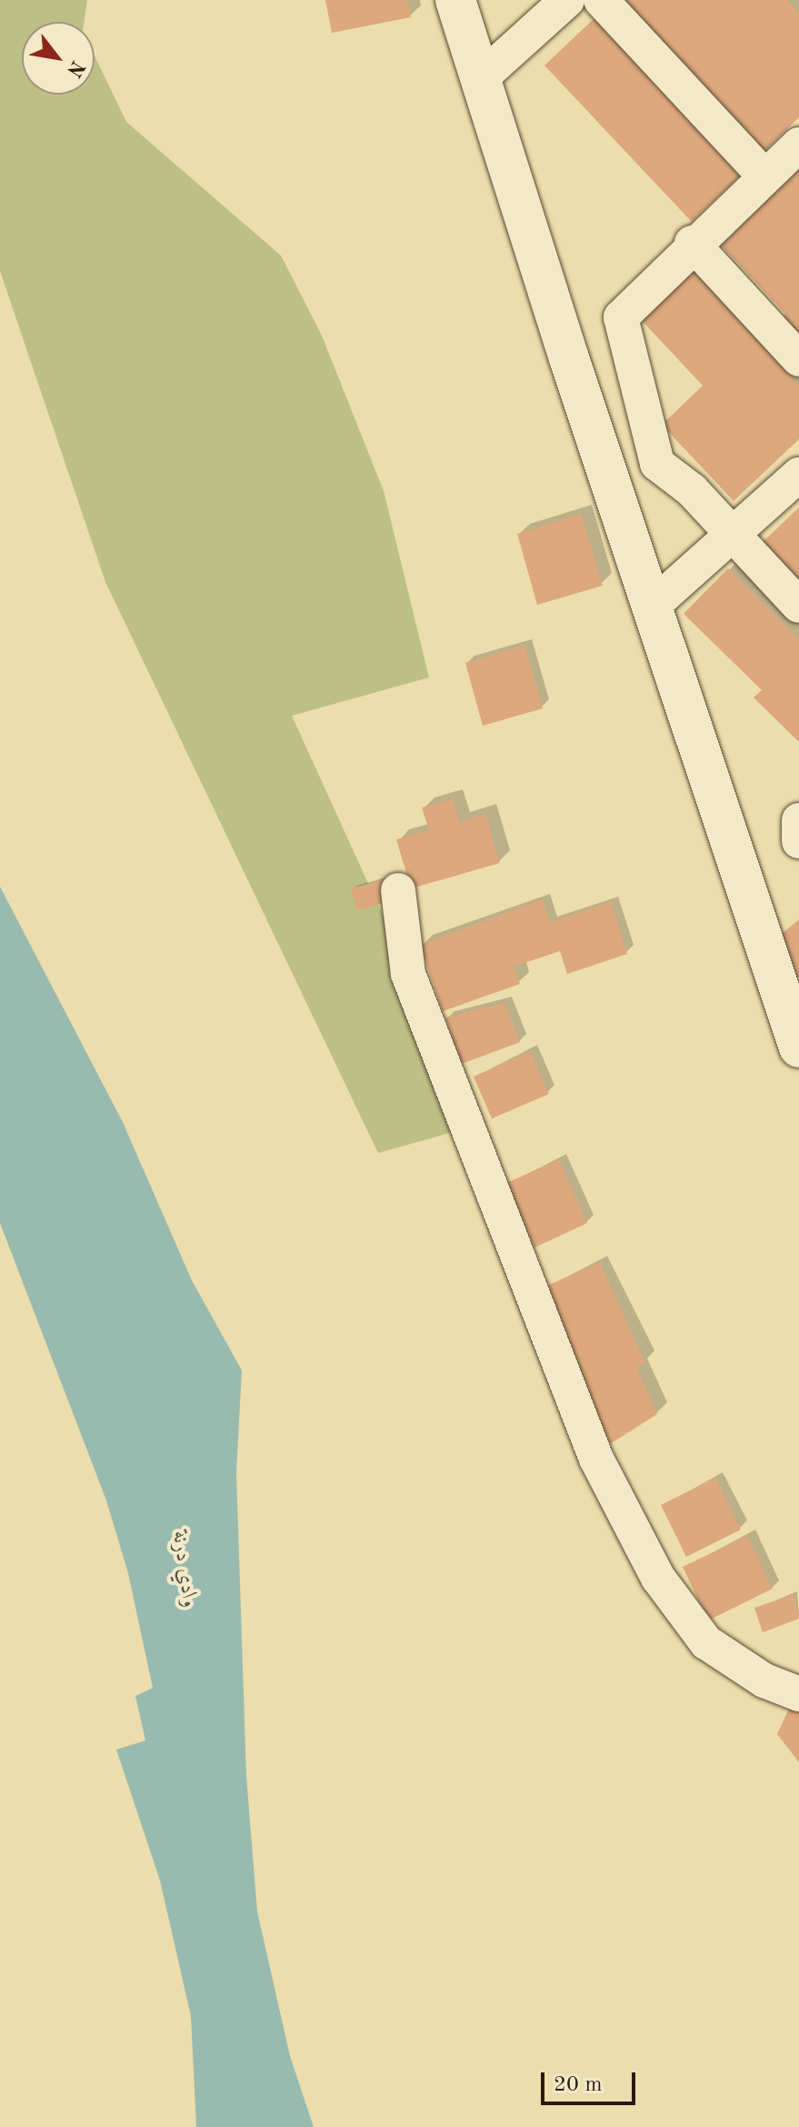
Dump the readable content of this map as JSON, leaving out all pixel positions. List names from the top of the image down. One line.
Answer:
{"water":["وادي درنة"],"scale_bar":"20 m","north":"bottom right"}
